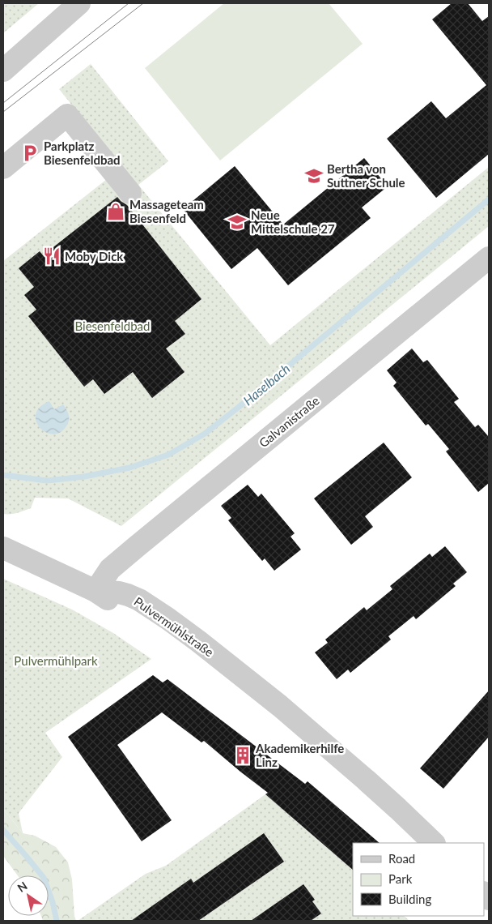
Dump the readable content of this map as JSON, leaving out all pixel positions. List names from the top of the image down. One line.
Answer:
{"streets":{"street":["Galvanistraße","Pulvermühlstraße"]},"crossings":[["Galvanistraße","Pulvermühlstraße"]],"water":["Haselbach"],"parks":["Biesenfeldbad","Pulvermühlpark"],"places":{"parking":["Parkplatz Biesenfeldbad"],"school or university":["Bertha von Suttner Schule","Neue Mittelschule 27"],"shop":["Massageteam Biesenfeld"],"restaurant":["Moby Dick"],"building":["Akademikerhilfe Linz"]},"legend":["Road","Park","Building"],"north":"top left"}
